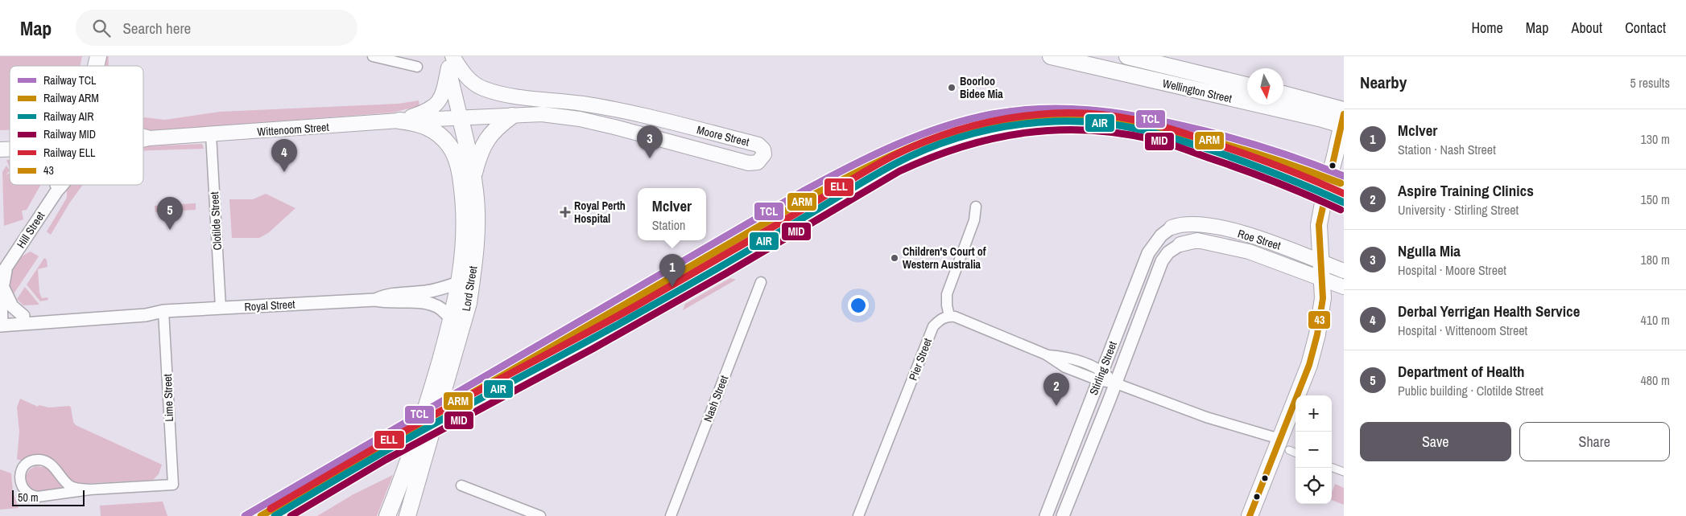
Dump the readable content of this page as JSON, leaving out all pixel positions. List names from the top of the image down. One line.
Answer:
{"streets":{"main road":["Wellington Street","Wittenoom Street","Moore Street","Roe Street","Lord Street"],"street":["Clotilde Street","Hill Street","Royal Street","Pier Street","Stirling Street","Lime Street","Nash Street"]},"crossings":[["Wittenoom Street","Moore Street"],["Wittenoom Street","Clotilde Street"],["Wittenoom Street","Lord Street"],["Moore Street","Lord Street"],["Clotilde Street","Royal Street"],["Roe Street","Stirling Street"],["Lord Street","Royal Street"],["Royal Street","Lime Street"]],"places":{"other":["Boorloo Bidee Mia","Children's Court of Western Australia"],"health":["Royal Perth Hospital"]},"lines":["rail line TCL","rail line ELL","transit line 43","rail line ARM","rail line AIR","rail line MID"],"legend":["Railway TCL","Railway ARM","Railway AIR","Railway MID","Railway ELL","43"],"scale_bar":"50 m","north":"bottom","page":{"header":"Map","search":"Search here","nav":["Home","Map","About","Contact"],"heading":["Nearby","5 results"],"list":[{"mark":"1","name":"McIver","note":"Station · Nash Street","value":"130 m"},{"mark":"2","name":"Aspire Training Clinics","note":"University · Stirling Street","value":"150 m"},{"mark":"3","name":"Ngulla Mia","note":"Hospital · Moore Street","value":"180 m"},{"mark":"4","name":"Derbal Yerrigan Health Service","note":"Hospital · Wittenoom Street","value":"410 m"},{"mark":"5","name":"Department of Health","note":"Public building · Clotilde Street","value":"480 m"}],"pins":["3","4","5","1","2"],"popup":["McIver","Station"],"map_buttons":["+","−"],"buttons":["Save","Share"],"scale":"50 m"}}
